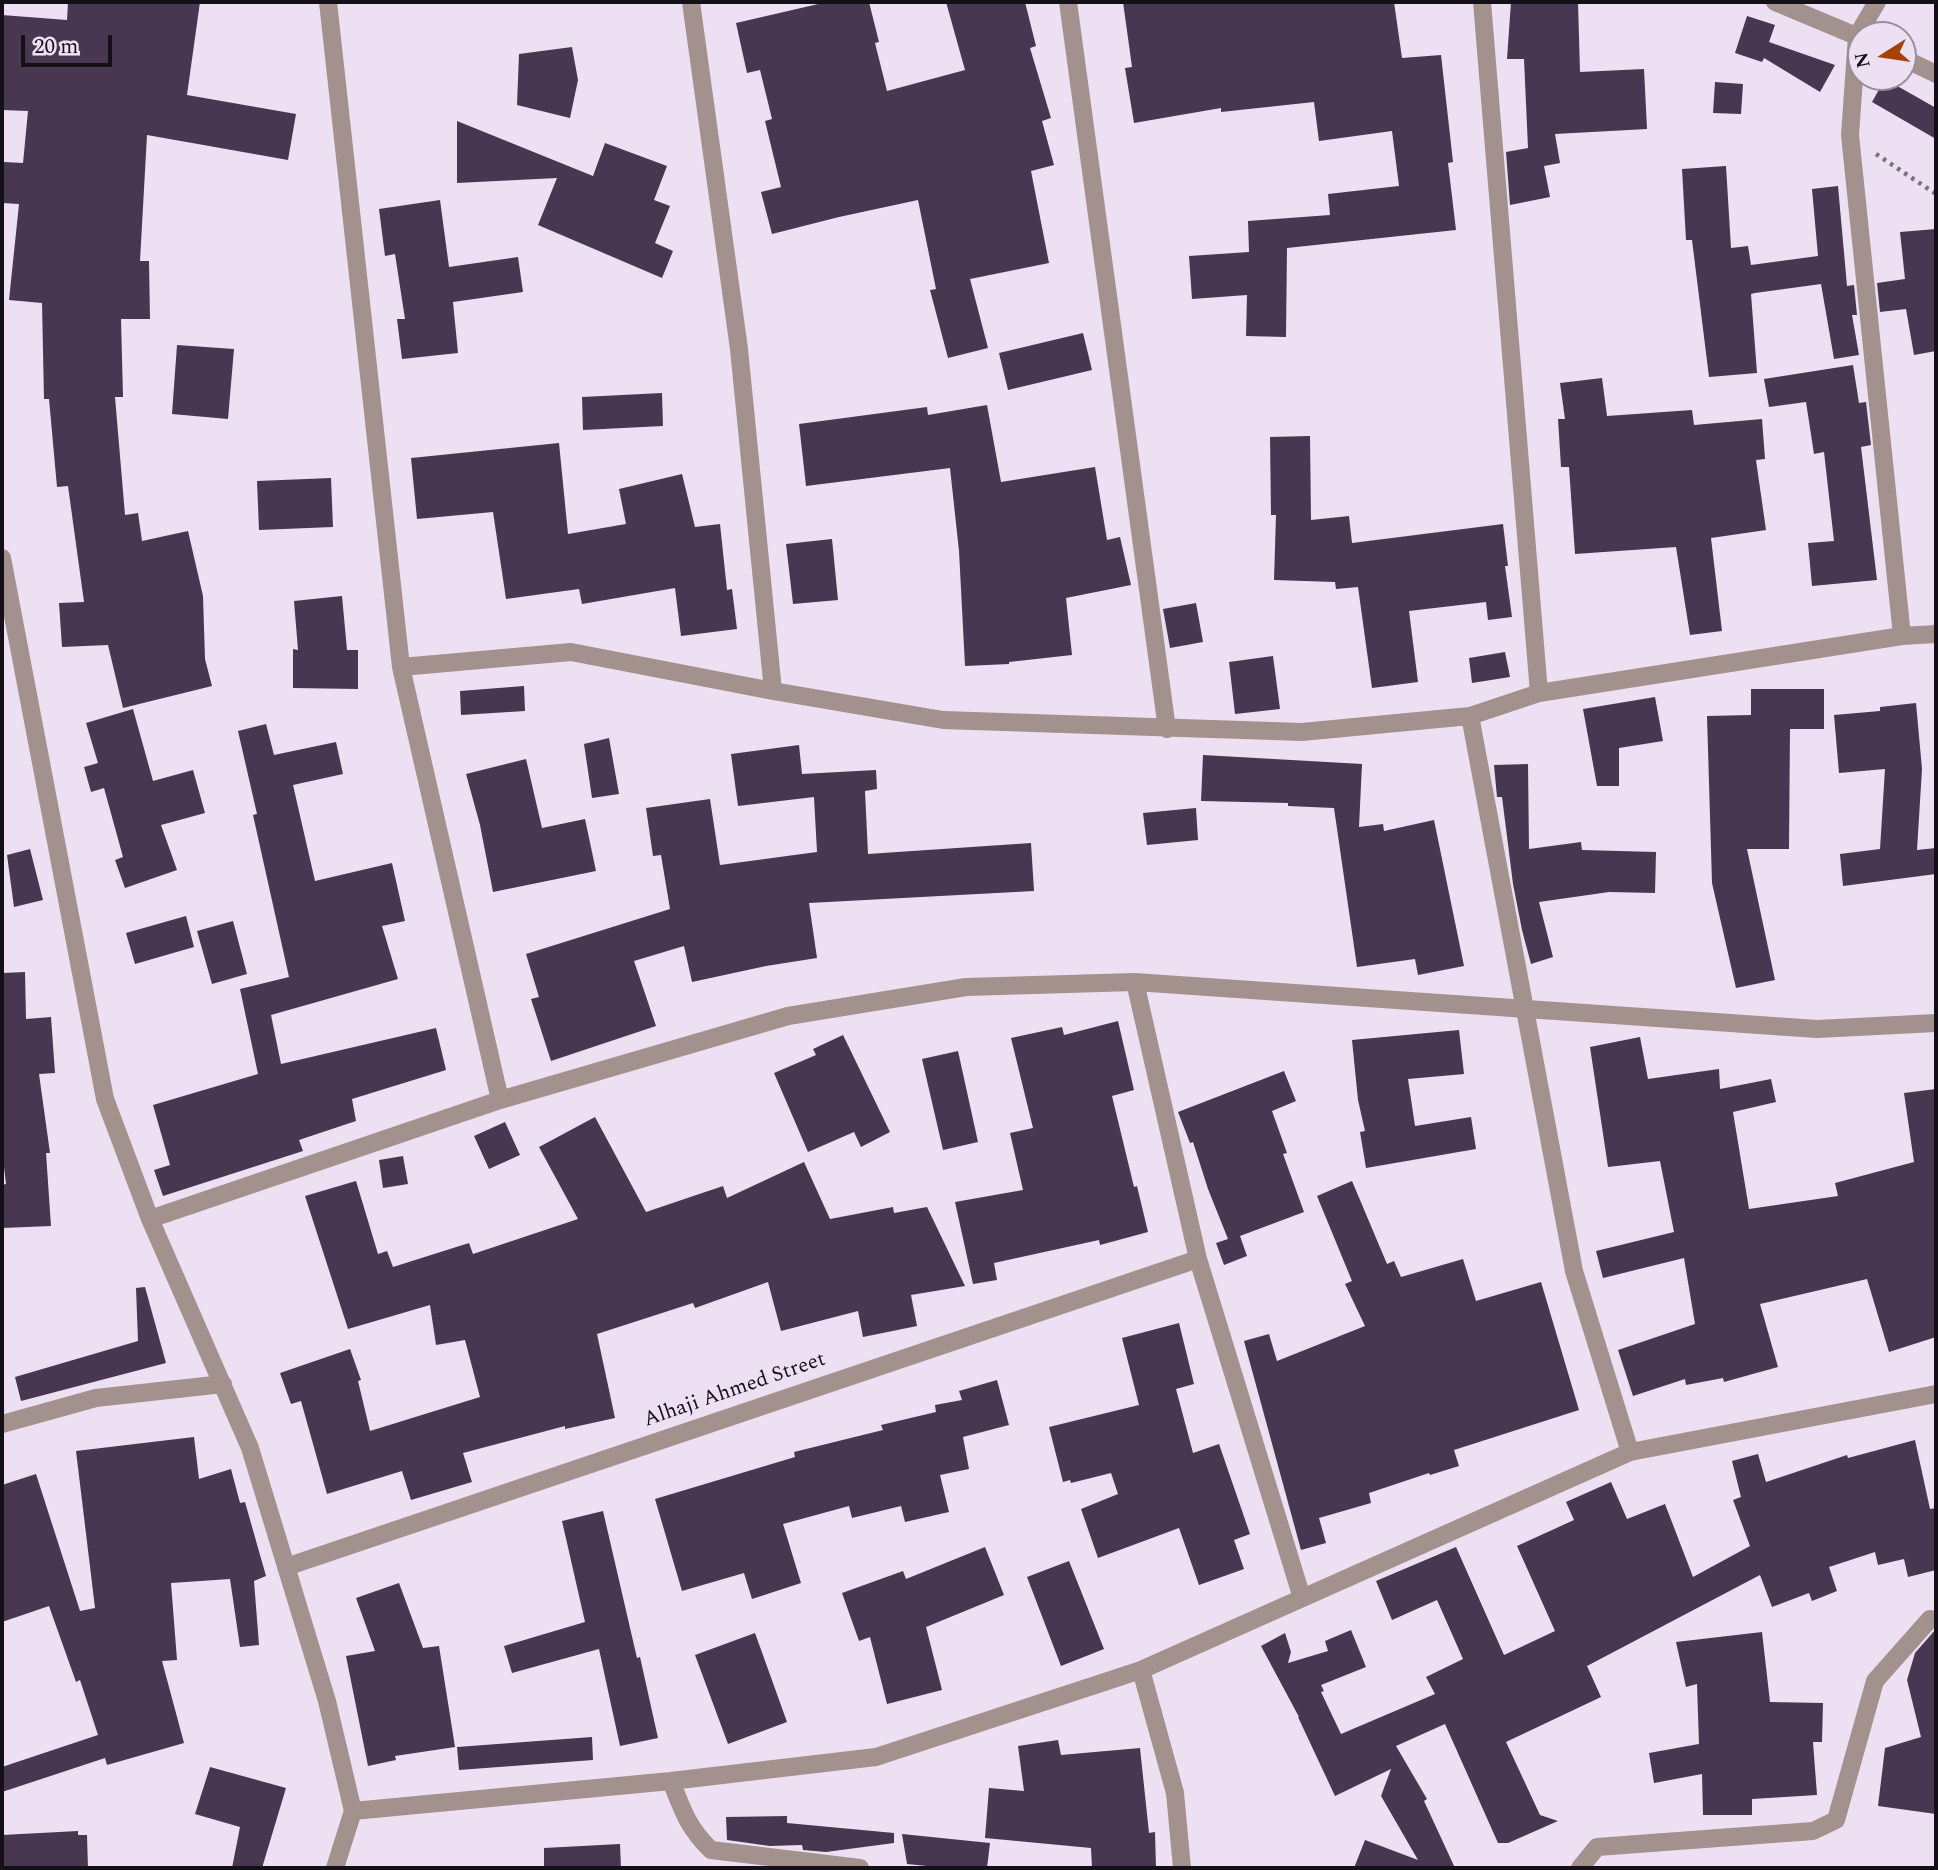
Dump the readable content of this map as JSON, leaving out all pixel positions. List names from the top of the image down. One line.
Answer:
{"streets":{"street":["Alhaji Ahmed Street"]},"scale_bar":"20 m","north":"left"}
